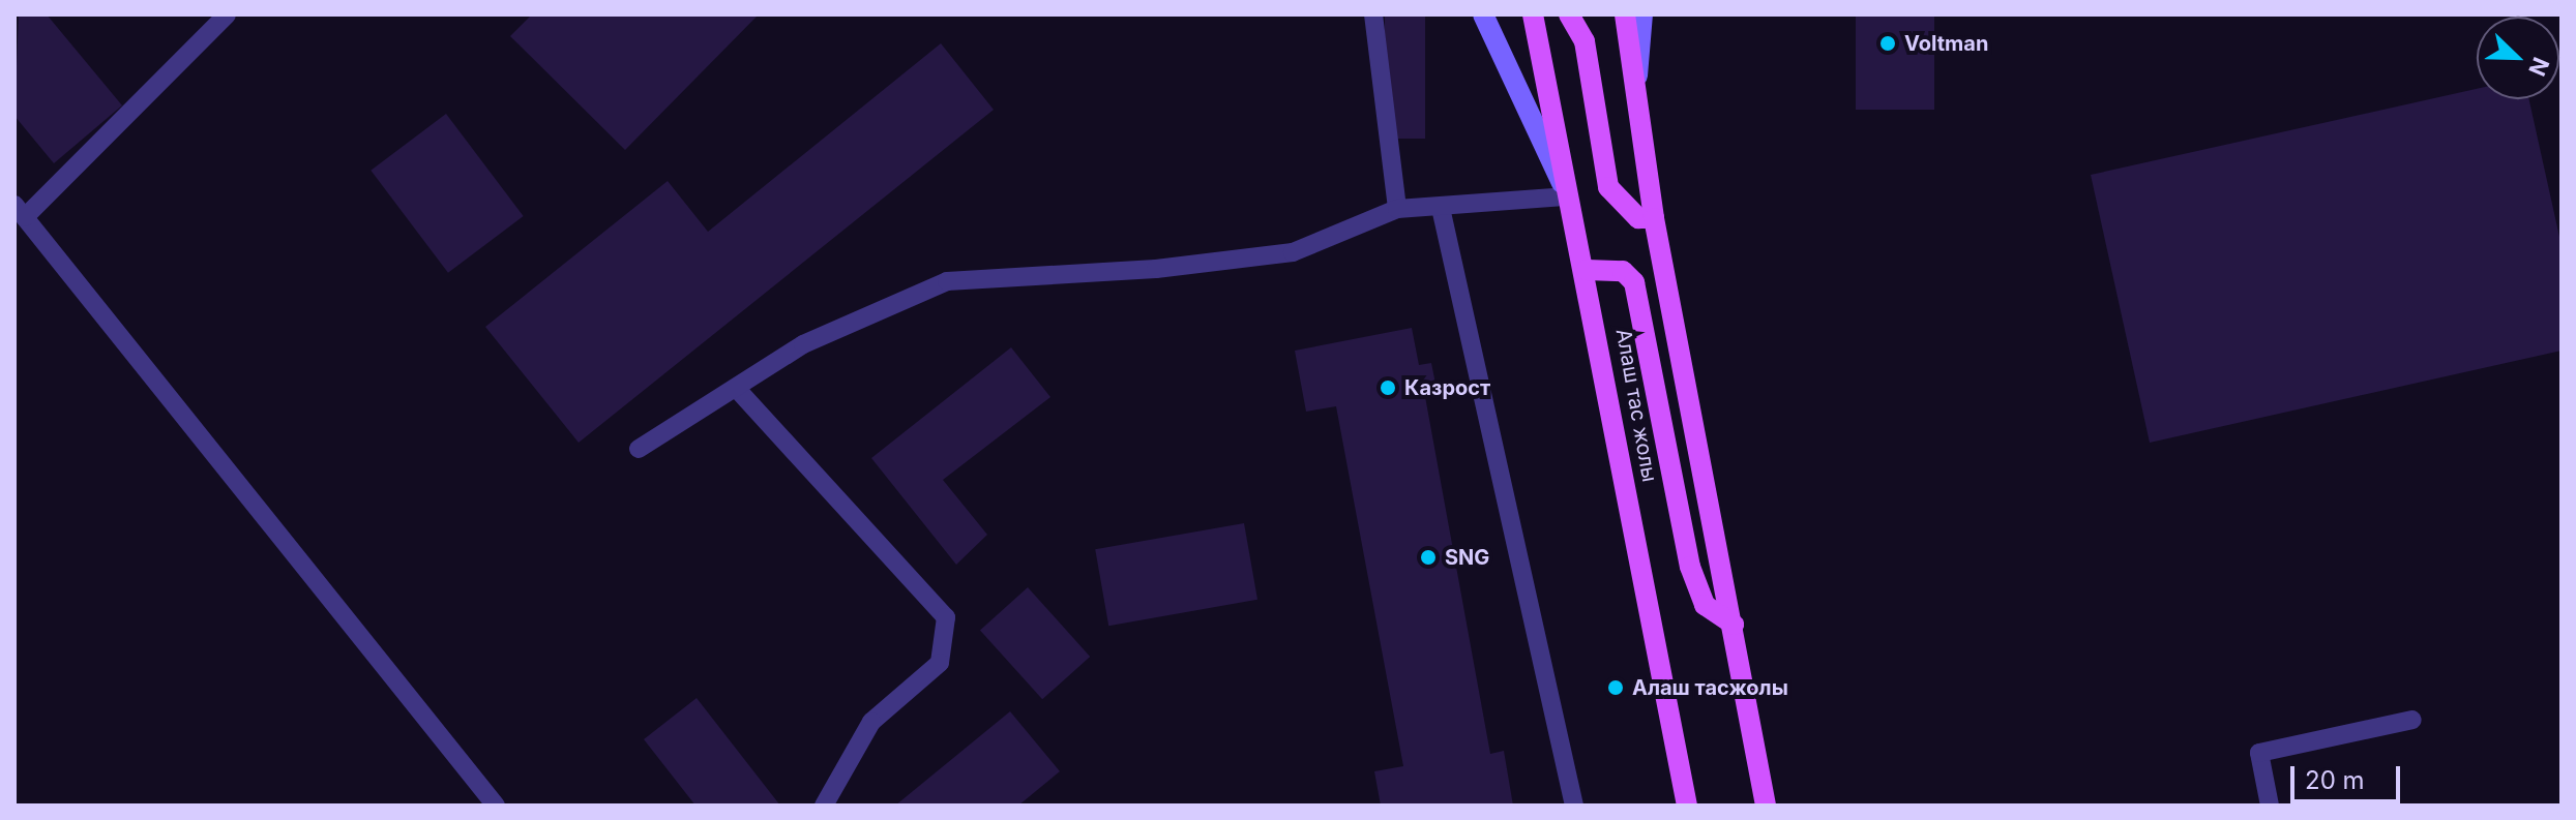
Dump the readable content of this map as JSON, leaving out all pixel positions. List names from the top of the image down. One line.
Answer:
{"streets":{"main road":["Алаш тас жолы"]},"places":["Voltman","Казрост","SNG","Алаш тасжолы"],"scale_bar":"20 m","north":"bottom right"}
